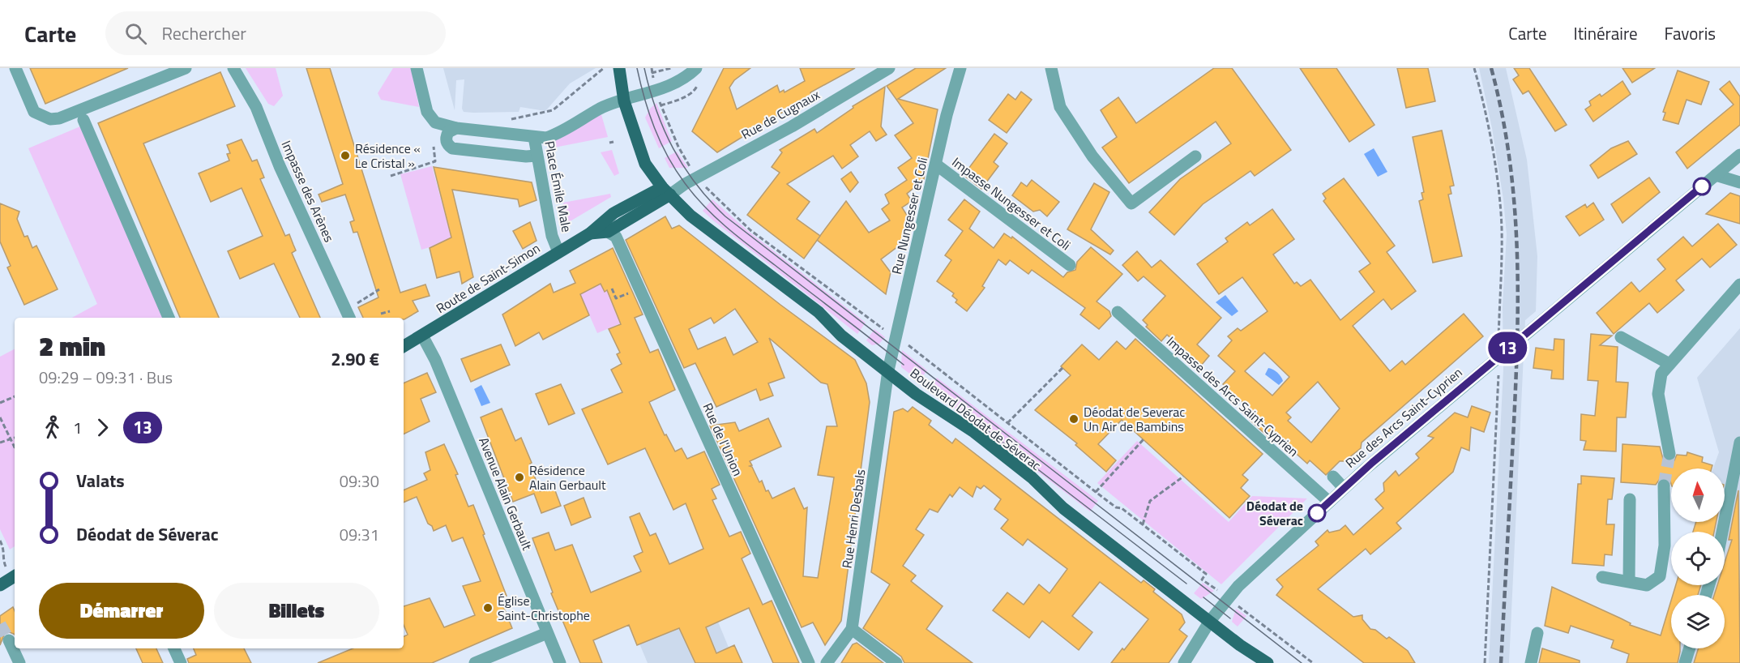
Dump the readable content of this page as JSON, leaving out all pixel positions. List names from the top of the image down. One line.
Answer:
{"streets":{"main road":["Route de Saint-Simon","Boulevard Déodat de Séverac"],"street":["Rue de Cugnaux","Place Émile Male","Impasse des Arènes","Impasse Nungesser et Coli","Rue Nungesser et Coli","Impasse des Arcs Saint-Cyprien","Rue des Arcs Saint-Cyprien","Rue de l'Union","Avenue Alain Gerbault","Rue Henri Desbals"]},"crossings":[["Rue de Cugnaux","Route de Saint-Simon"],["Rue de Cugnaux","Boulevard Déodat de Séverac"],["Place Émile Male","Route de Saint-Simon"],["Impasse Nungesser et Coli","Rue Nungesser et Coli"],["Rue Nungesser et Coli","Boulevard Déodat de Séverac"],["Rue Nungesser et Coli","Rue Henri Desbals"],["Route de Saint-Simon","Boulevard Déodat de Séverac"],["Route de Saint-Simon","Rue de l'Union"],["Route de Saint-Simon","Avenue Alain Gerbault"],["Impasse des Arcs Saint-Cyprien","Rue des Arcs Saint-Cyprien"],["Rue des Arcs Saint-Cyprien","Boulevard Déodat de Séverac"],["Boulevard Déodat de Séverac","Rue Henri Desbals"]],"places":["Résidence « Le Cristal »","Déodat de Severac Un Air de Bambins","Résidence Alain Gerbault","Déodat de Séverac","Église Saint-Christophe"],"lines":["bus line 13"],"north":"top","page":{"header":"Carte","search":"Rechercher","nav":["Carte","Itinéraire","Favoris"],"on_map":"13","heading":["2 min","09:29 – 09:31 · Bus","2.90 €"],"legs":["1","13"],"list":[{"name":"Valats","value":"09:30"},{"name":"Déodat de Séverac","value":"09:31"}],"buttons":["Démarrer","Billets"]}}
